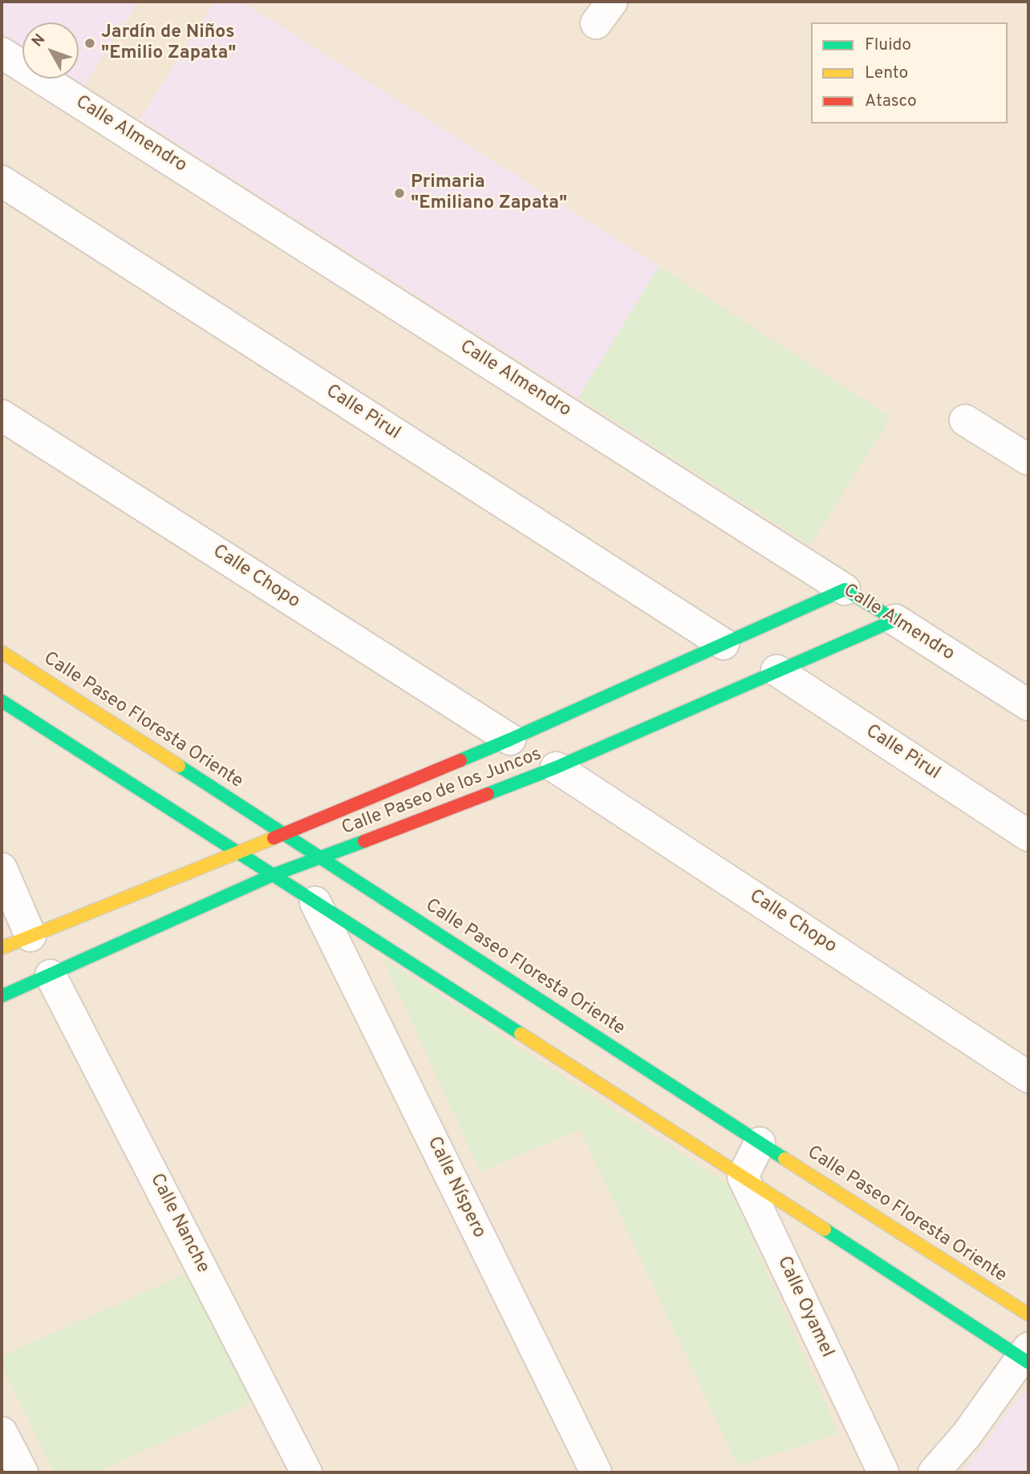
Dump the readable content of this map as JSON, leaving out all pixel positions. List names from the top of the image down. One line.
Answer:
{"streets":{"street":["Calle Almendro","Calle Pirul","Calle Chopo","Calle Paseo Floresta Oriente","Calle Paseo de los Juncos","Calle Níspero","Calle Nanche","Calle Oyamel"]},"crossings":[["Calle Almendro","Calle Paseo de los Juncos"],["Calle Pirul","Calle Paseo de los Juncos"],["Calle Chopo","Calle Paseo de los Juncos"],["Calle Paseo Floresta Oriente","Calle Paseo de los Juncos"],["Calle Paseo de los Juncos","Calle Nanche"]],"places":["Jardín de Niños \"Emilio Zapata\"","Primaria \"Emiliano Zapata\""],"legend":["Fluido","Lento","Atasco"],"north":"top left"}
